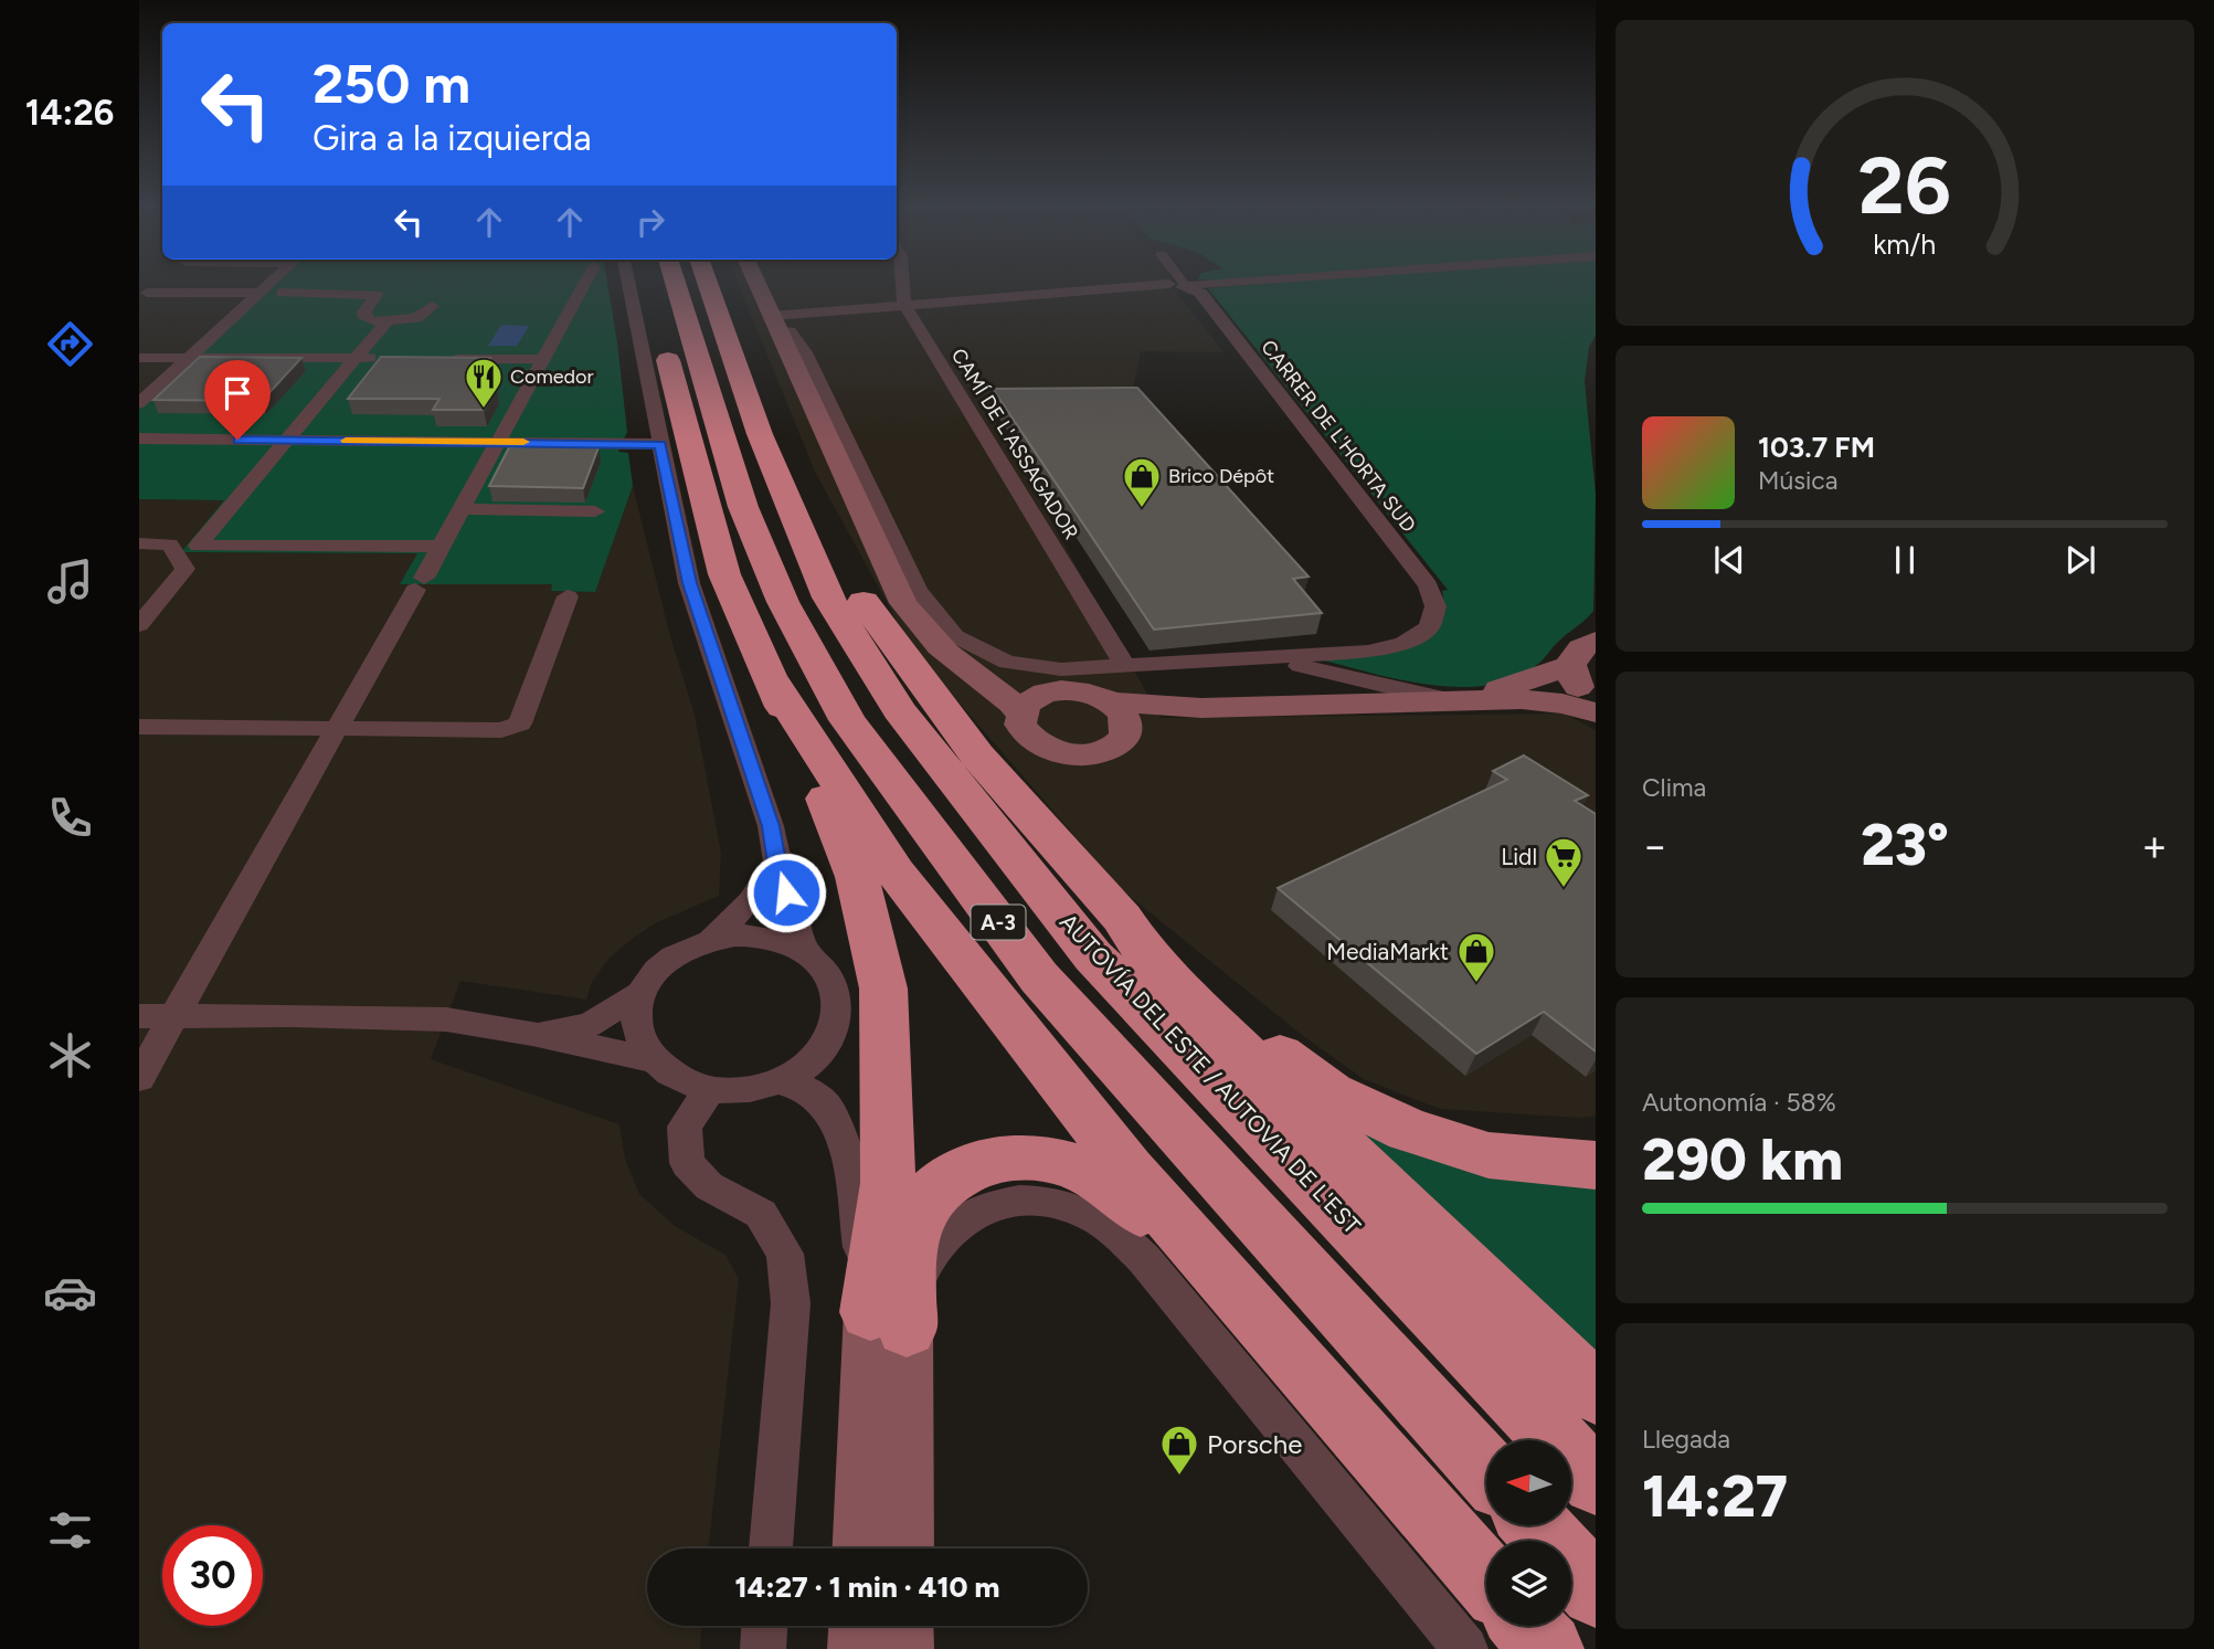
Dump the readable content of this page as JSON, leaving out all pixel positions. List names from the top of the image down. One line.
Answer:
{"streets":{"highway":["A-3","AUTOVÍA DEL ESTE / AUTOVIA DE L'EST"],"street":["CARRER DE L'HORTA SUD","CAMÍ DE L'ASSAGADOR"]},"places":{"restaurant":["Comedor"],"shop":["Brico Dépôt","MediaMarkt","Porsche"],"supermarket":["Lidl"]},"north":"left","page":{"tabs":"14:26","turn":["250 m","Gira a la izquierda"],"song":["103.7 FM","Música"],"tile":["Clima",["Autonomía · 58%","290 km"],["Llegada","14:27"]],"heat":["−","23°","+"],"limit":"30","trip":"14:27 · 1 min · 410 m","gauge":["26","km/h"]}}
